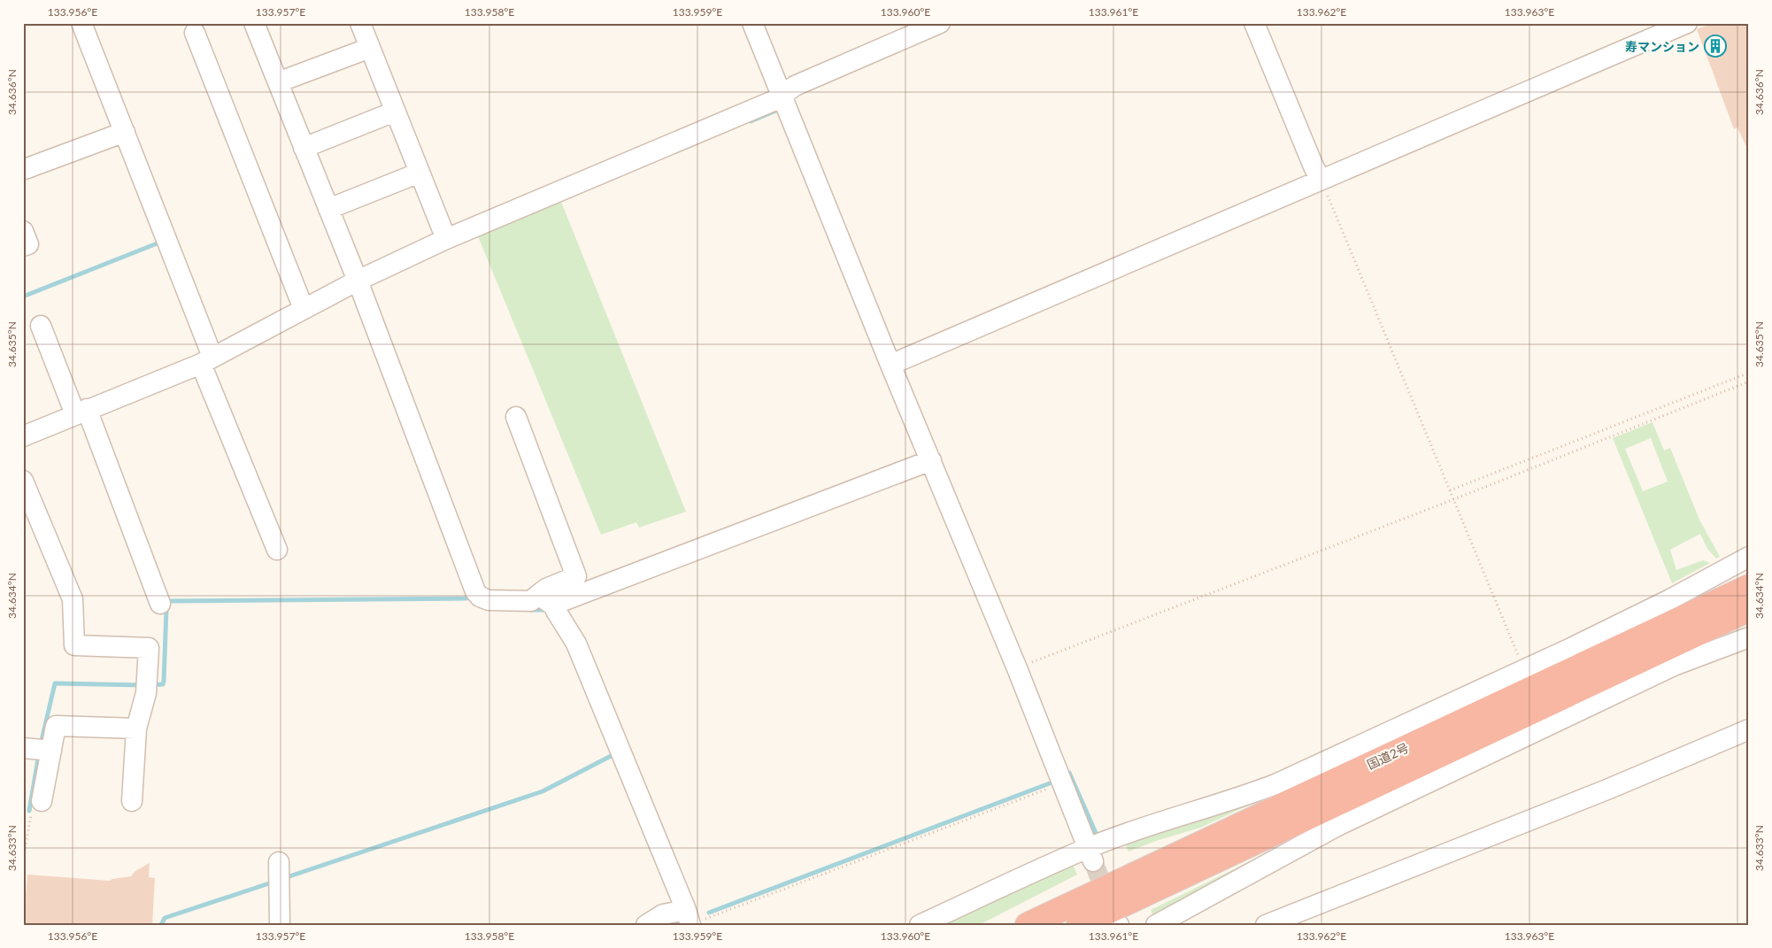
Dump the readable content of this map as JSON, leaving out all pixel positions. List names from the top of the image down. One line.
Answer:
{"streets":{"highway":["国道2号"]},"places":{"building":["寿マンション"]},"coordinates":["133.956°E","133.957°E","133.958°E","133.959°E","133.960°E","133.961°E","133.962°E","133.963°E","34.636°N","34.635°N","34.634°N","34.633°N"]}
